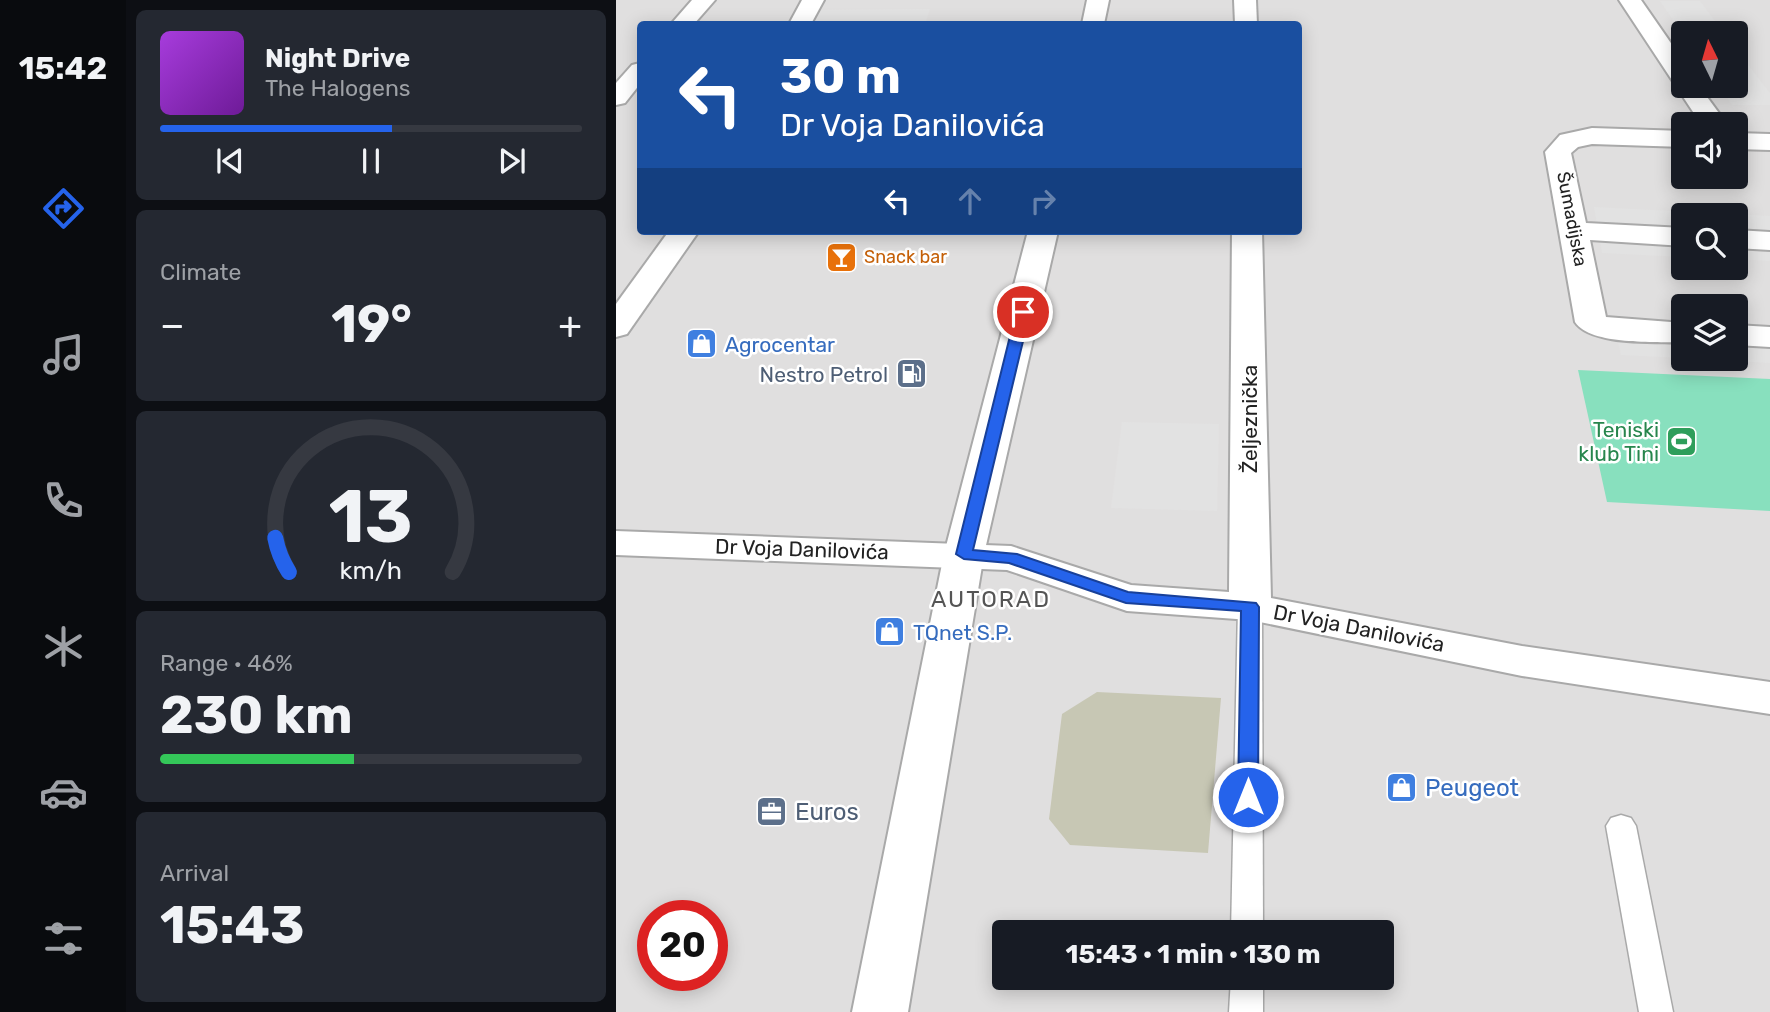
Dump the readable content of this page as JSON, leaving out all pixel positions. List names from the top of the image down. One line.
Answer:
{"streets":{"street":["Šumadijska","Željeznička","Dr Voja Danilovića"]},"crossings":[["Željeznička","Dr Voja Danilovića"]],"districts":["AUTORAD"],"places":{"bar":["Snack bar"],"shop":["Agrocentar","TQnet S.P.","Peugeot"],"fuel station":["Nestro Petrol"],"sports":["Teniski klub Tini"],"office":["Euros"]},"north":"top","page":{"tabs":"15:42","turn":["30 m","Dr Voja Danilovića"],"song":["Night Drive","The Halogens"],"tile":["Climate",["Range · 46%","230 km"],["Arrival","15:43"]],"heat":["−","19°","+"],"limit":"20","trip":"15:43 · 1 min · 130 m","gauge":["13","km/h"]}}
